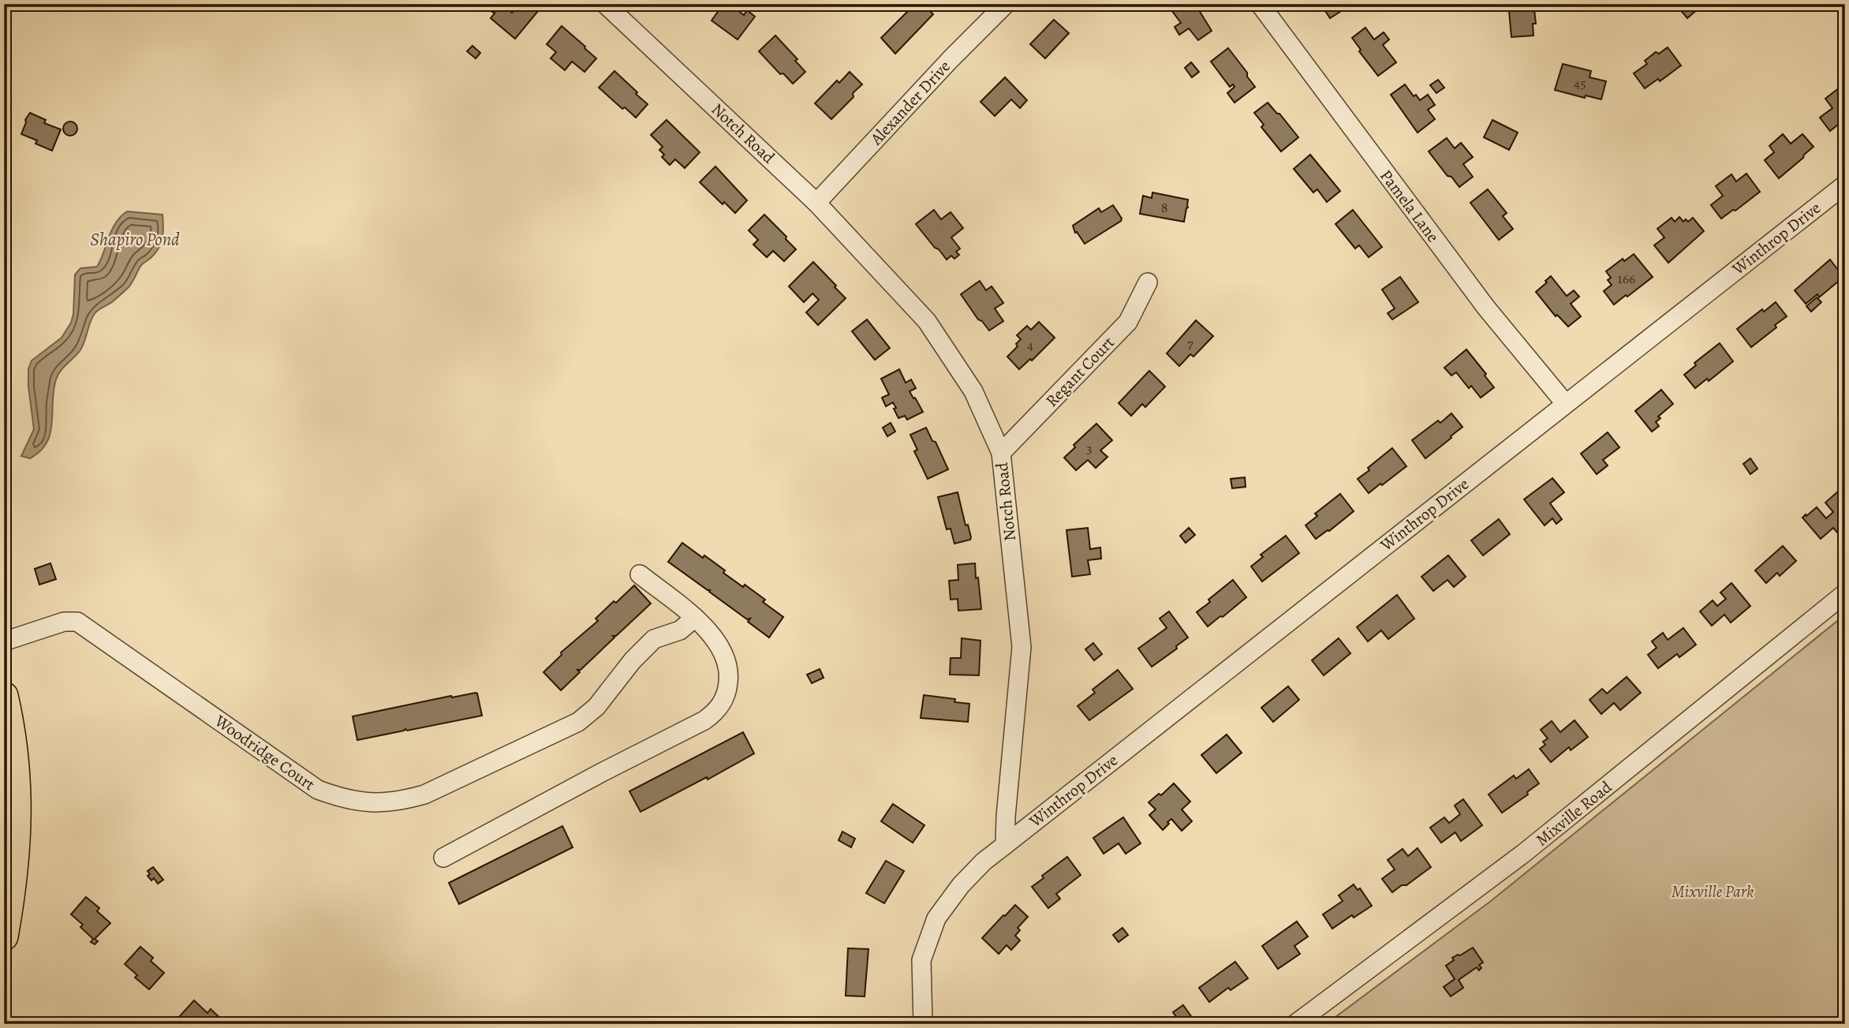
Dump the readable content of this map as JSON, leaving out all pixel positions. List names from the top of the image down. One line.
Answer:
{"streets":{"street":["Alexander Drive","Notch Road","Pamela Lane","Winthrop Drive","Regant Court","Woodridge Court","Mixville Road"]},"crossings":[["Alexander Drive","Notch Road"],["Notch Road","Winthrop Drive"],["Notch Road","Regant Court"],["Pamela Lane","Winthrop Drive"]],"water":["Shapiro Pond"],"parks":["Mixville Park"],"house_numbers":["45","8","166","7","4","3"]}
